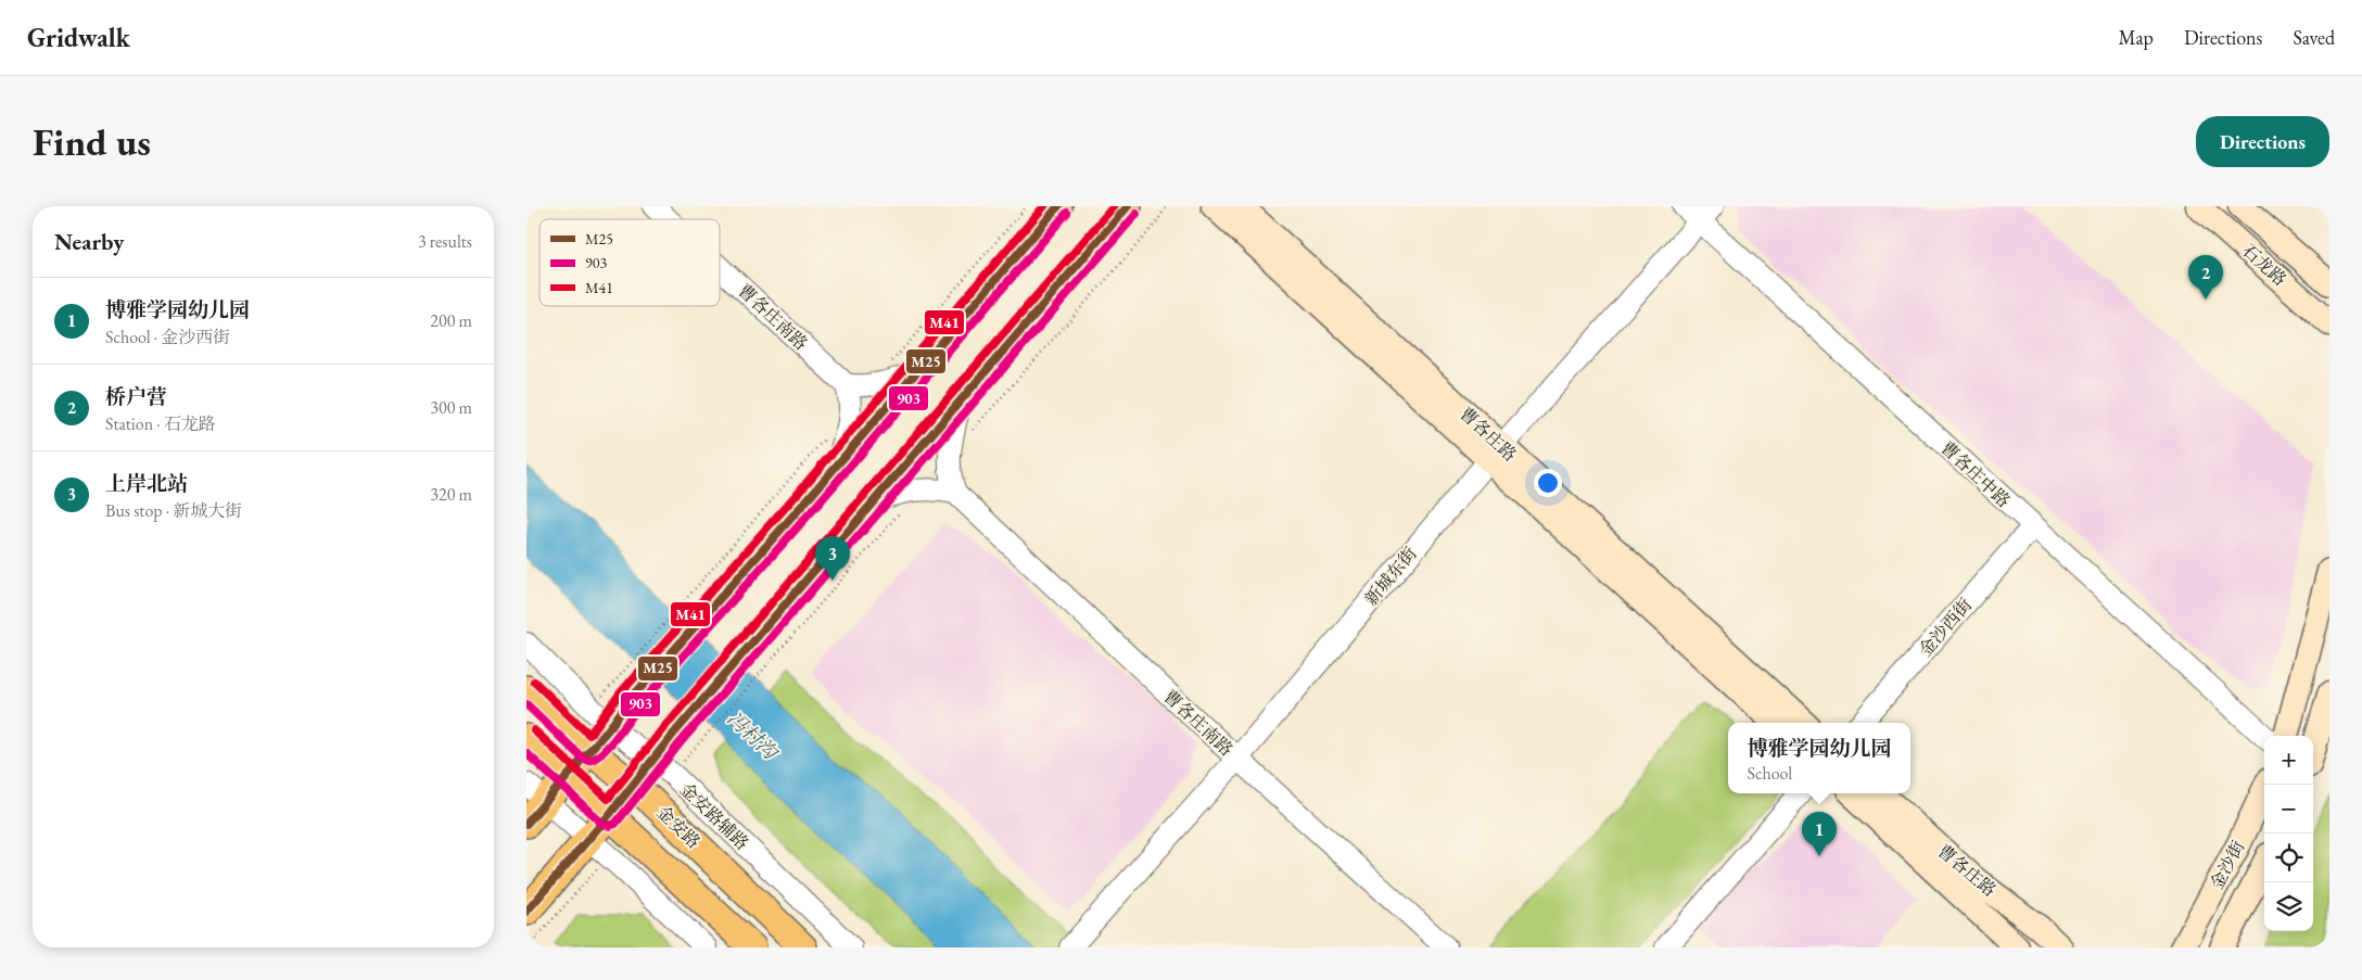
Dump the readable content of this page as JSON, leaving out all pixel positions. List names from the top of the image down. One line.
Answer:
{"streets":{"main road":["石龙路","曹各庄路","金安路","金沙街"],"street":["曹各庄南路","曹各庄中路","新城东街","金沙西街","金安路辅路"]},"crossings":[["曹各庄南路","新城东街"],["曹各庄路","新城东街"],["曹各庄中路","新城东街"],["曹各庄中路","金沙西街"]],"water":["冯村沟"],"lines":["transit line M25","transit line M41","transit line 903"],"legend":["M25","903","M41"],"page":{"header":"Gridwalk","nav":["Map","Directions","Saved"],"buttons":"Directions","title":"Find us","heading":["Nearby","3 results"],"pins":["2","3","1"],"list":[{"mark":"1","name":"博雅学园幼儿园","note":"School · 金沙西街","value":"200 m"},{"mark":"2","name":"桥户营","note":"Station · 石龙路","value":"300 m"},{"mark":"3","name":"上岸北站","note":"Bus stop · 新城大街","value":"320 m"}],"popup":["博雅学园幼儿园","School"],"map_buttons":["+","−"]}}
